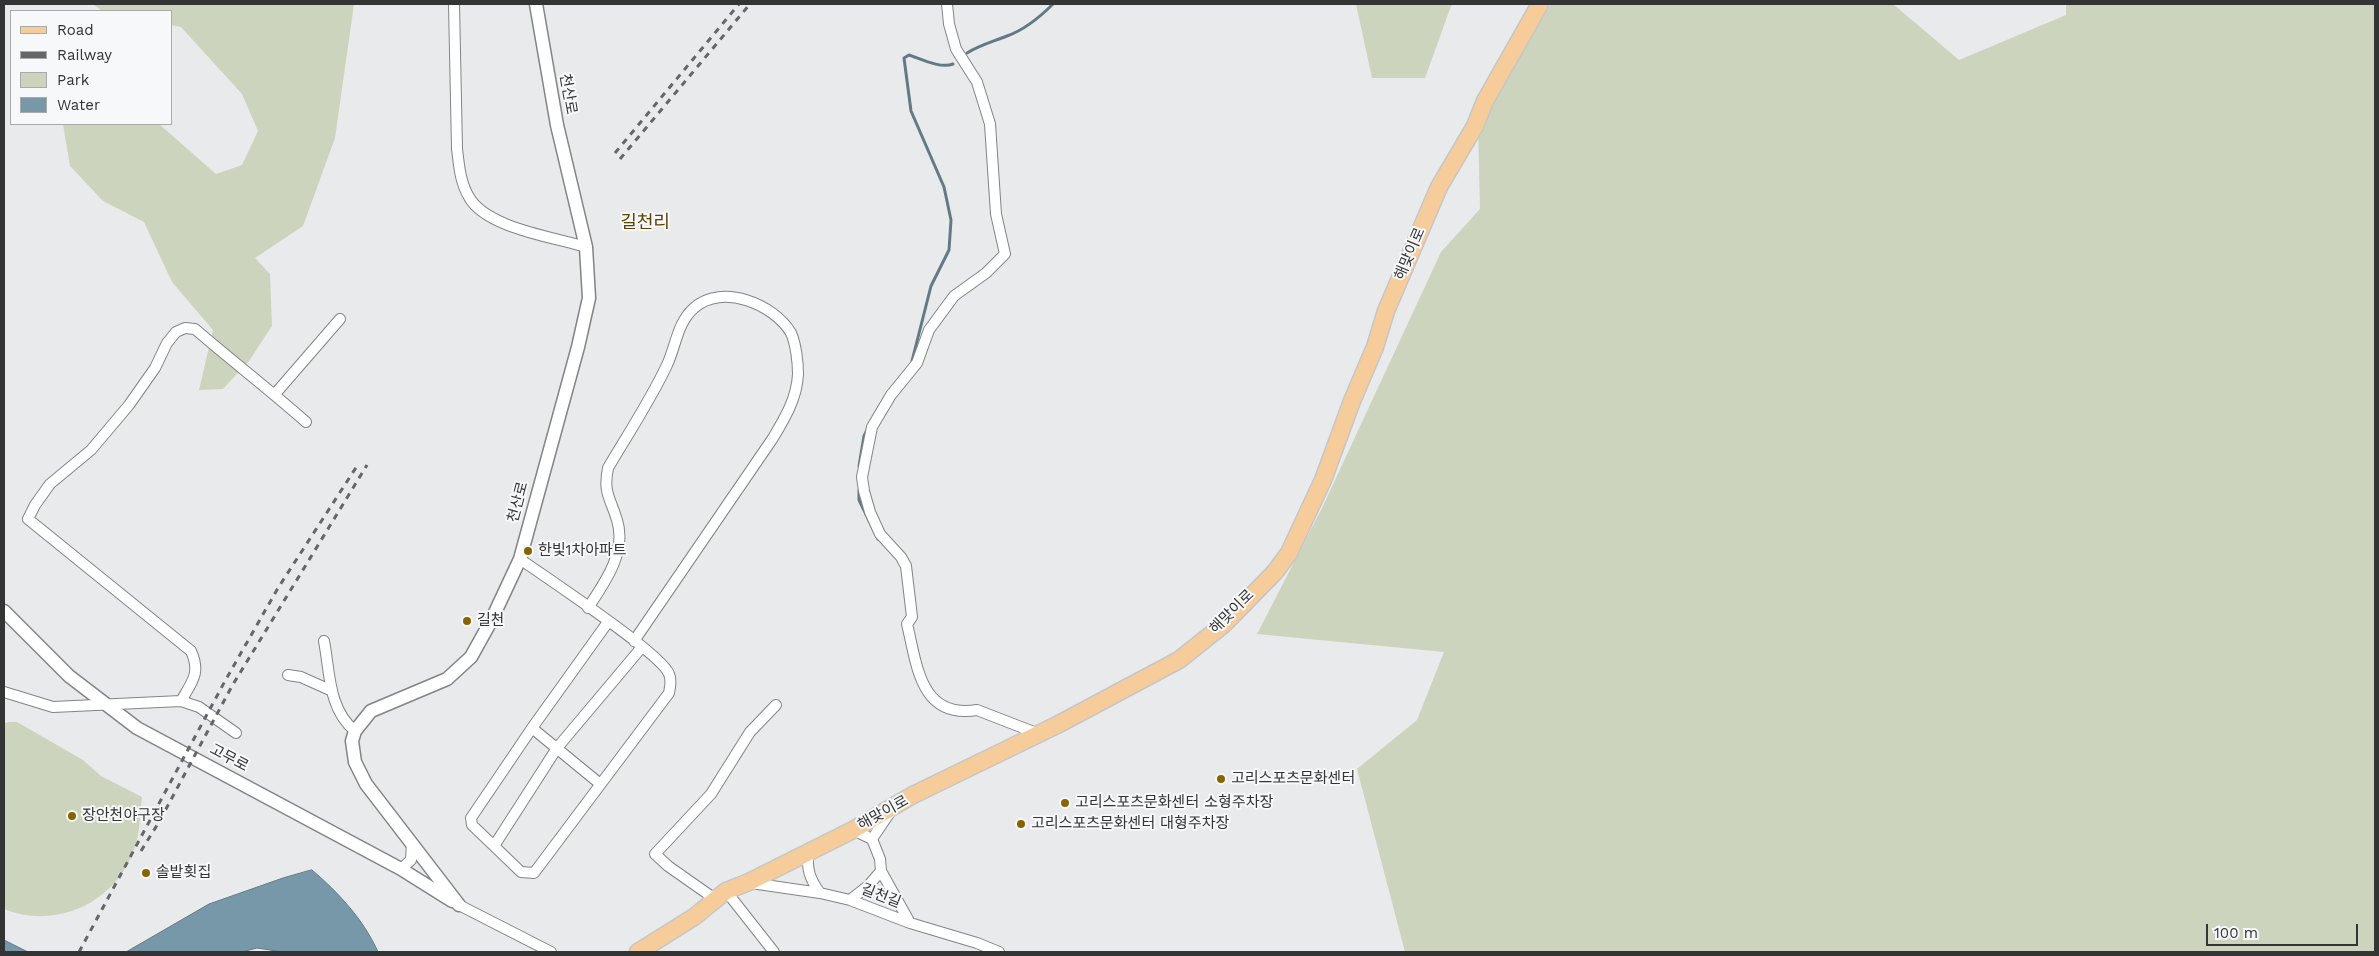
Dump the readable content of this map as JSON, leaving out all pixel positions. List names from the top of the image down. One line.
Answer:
{"streets":{"main road":["해맞이로"],"street":["천산로","고무로","길천길"]},"crossings":[["해맞이로","길천길"]],"districts":["길천리"],"places":["한빛1차아파트","길천","고리스포츠문화센터","고리스포츠문화센터 소형주차장","장안천야구장","고리스포츠문화센터 대형주차장","솔밭횟집"],"legend":["Road","Railway","Park","Water"],"scale_bar":"100 m"}
